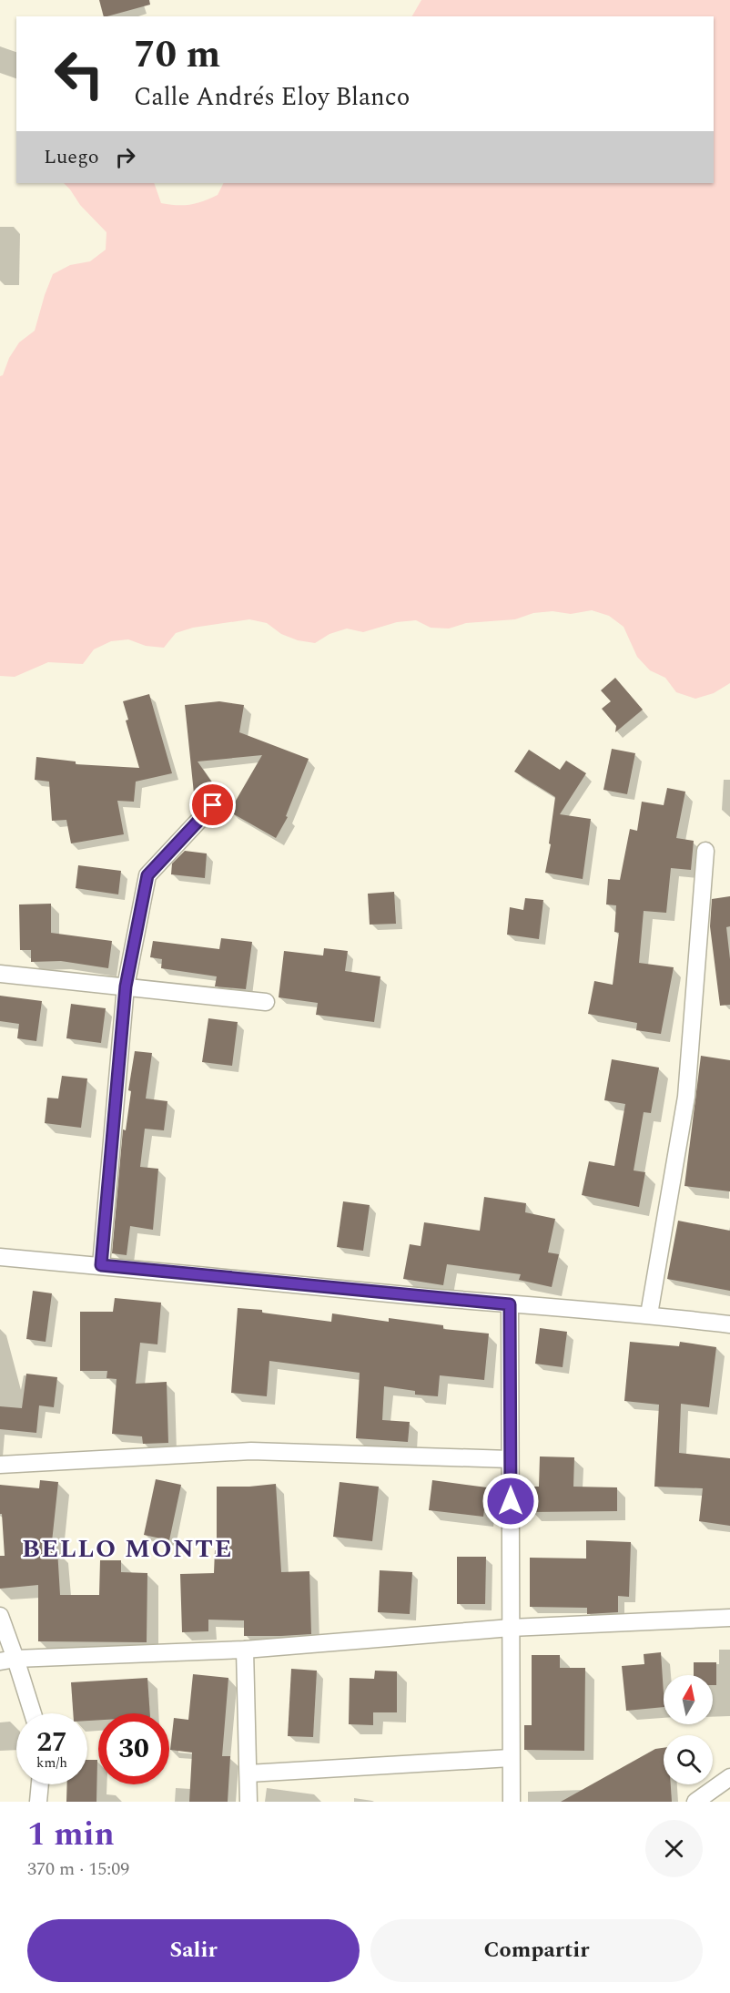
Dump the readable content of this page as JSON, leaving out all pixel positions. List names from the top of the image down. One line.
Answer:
{"districts":["BELLO MONTE"],"north":"top","page":{"turn":["70 m","Calle Andrés Eloy Blanco"],"then":"Luego","speed":"27 km/h","limit":"30","heading":["1 min","370 m · 15:09"],"buttons":["Salir","Compartir"]}}
